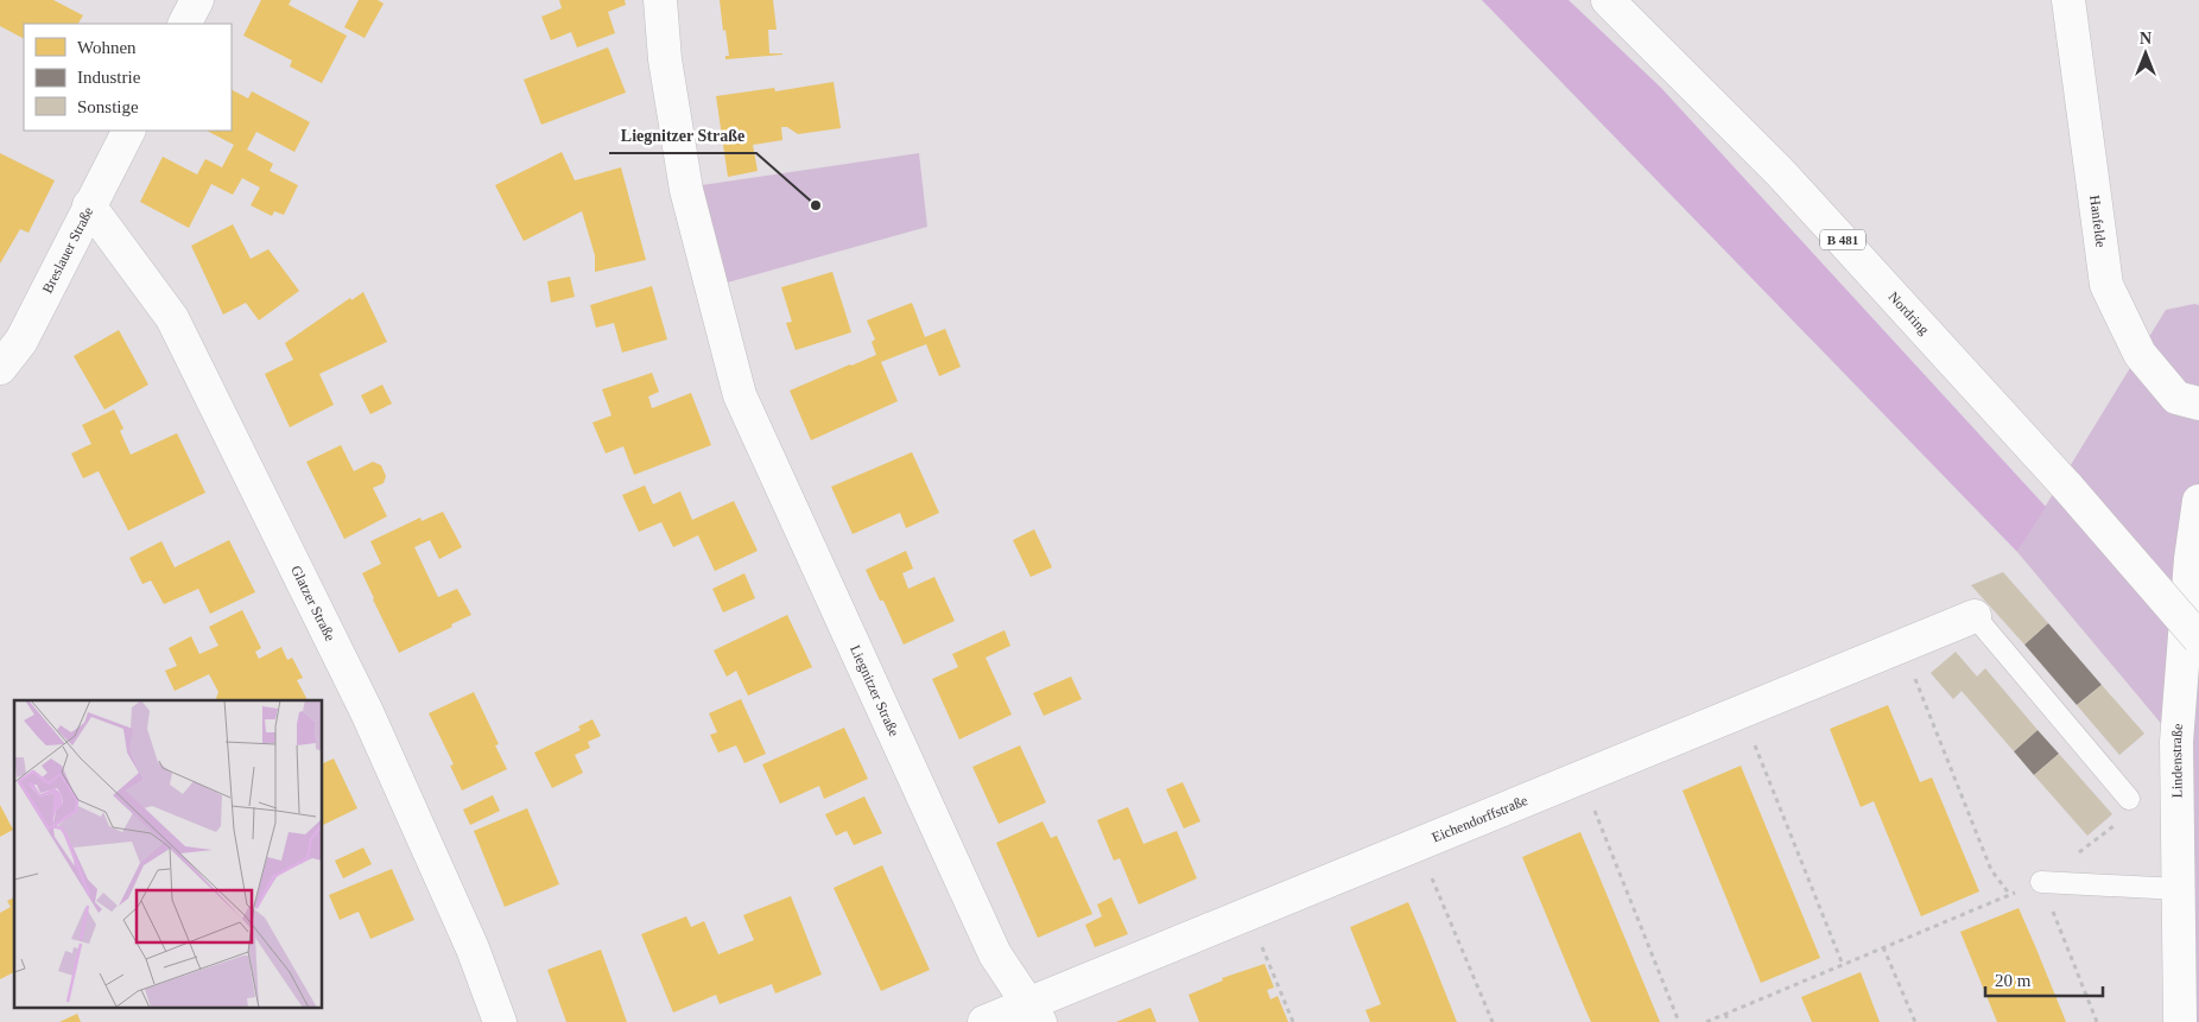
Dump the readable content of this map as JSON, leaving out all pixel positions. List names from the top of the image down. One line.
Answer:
{"streets":{"street":["Hanfelde","B 481","Breslauer Straße","Nordring","Glatzer Straße","Liegnitzer Straße","Lindenstraße","Eichendorffstraße"]},"crossings":[["Breslauer Straße","Glatzer Straße"],["Liegnitzer Straße","Eichendorffstraße"]],"places":["Liegnitzer Straße"],"legend":["Wohnen","Industrie","Sonstige"],"scale_bar":"20 m","north":"top"}
